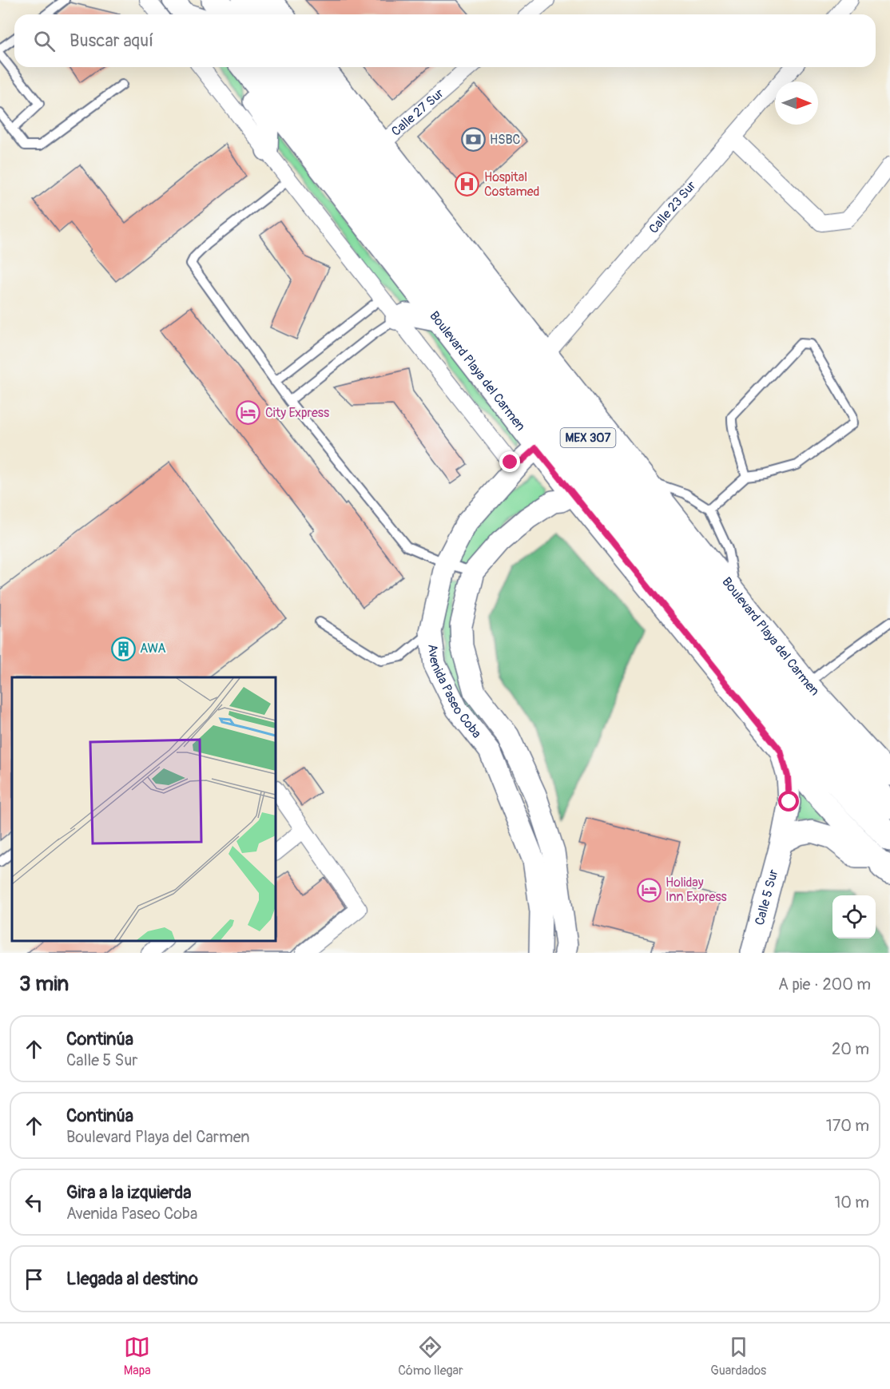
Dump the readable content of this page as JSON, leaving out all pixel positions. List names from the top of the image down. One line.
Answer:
{"streets":{"highway":["MEX 307"],"main road":["Boulevard Playa del Carmen","Avenida Paseo Coba","Calle 5 Sur"],"street":["Calle 27 Sur","Calle 23 Sur"]},"crossings":[["Calle 27 Sur","Boulevard Playa del Carmen"],["Calle 23 Sur","Boulevard Playa del Carmen"],["Boulevard Playa del Carmen","MEX 307"],["Boulevard Playa del Carmen","Avenida Paseo Coba"],["Boulevard Playa del Carmen","Calle 5 Sur"]],"places":{"bank":["HSBC"],"hospital":["Hospital Costamed"],"hotel":["City Express","Holiday Inn Express"],"building":["AWA"]},"north":"right","page":{"search":"Buscar aquí","heading":["3 min","A pie · 200 m"],"list":[["Continúa","Calle 5 Sur","20 m"],["Continúa","Boulevard Playa del Carmen","170 m"],["Gira a la izquierda","Avenida Paseo Coba","10 m"],"Llegada al destino"],"nav":["Mapa","Cómo llegar","Guardados"]}}
